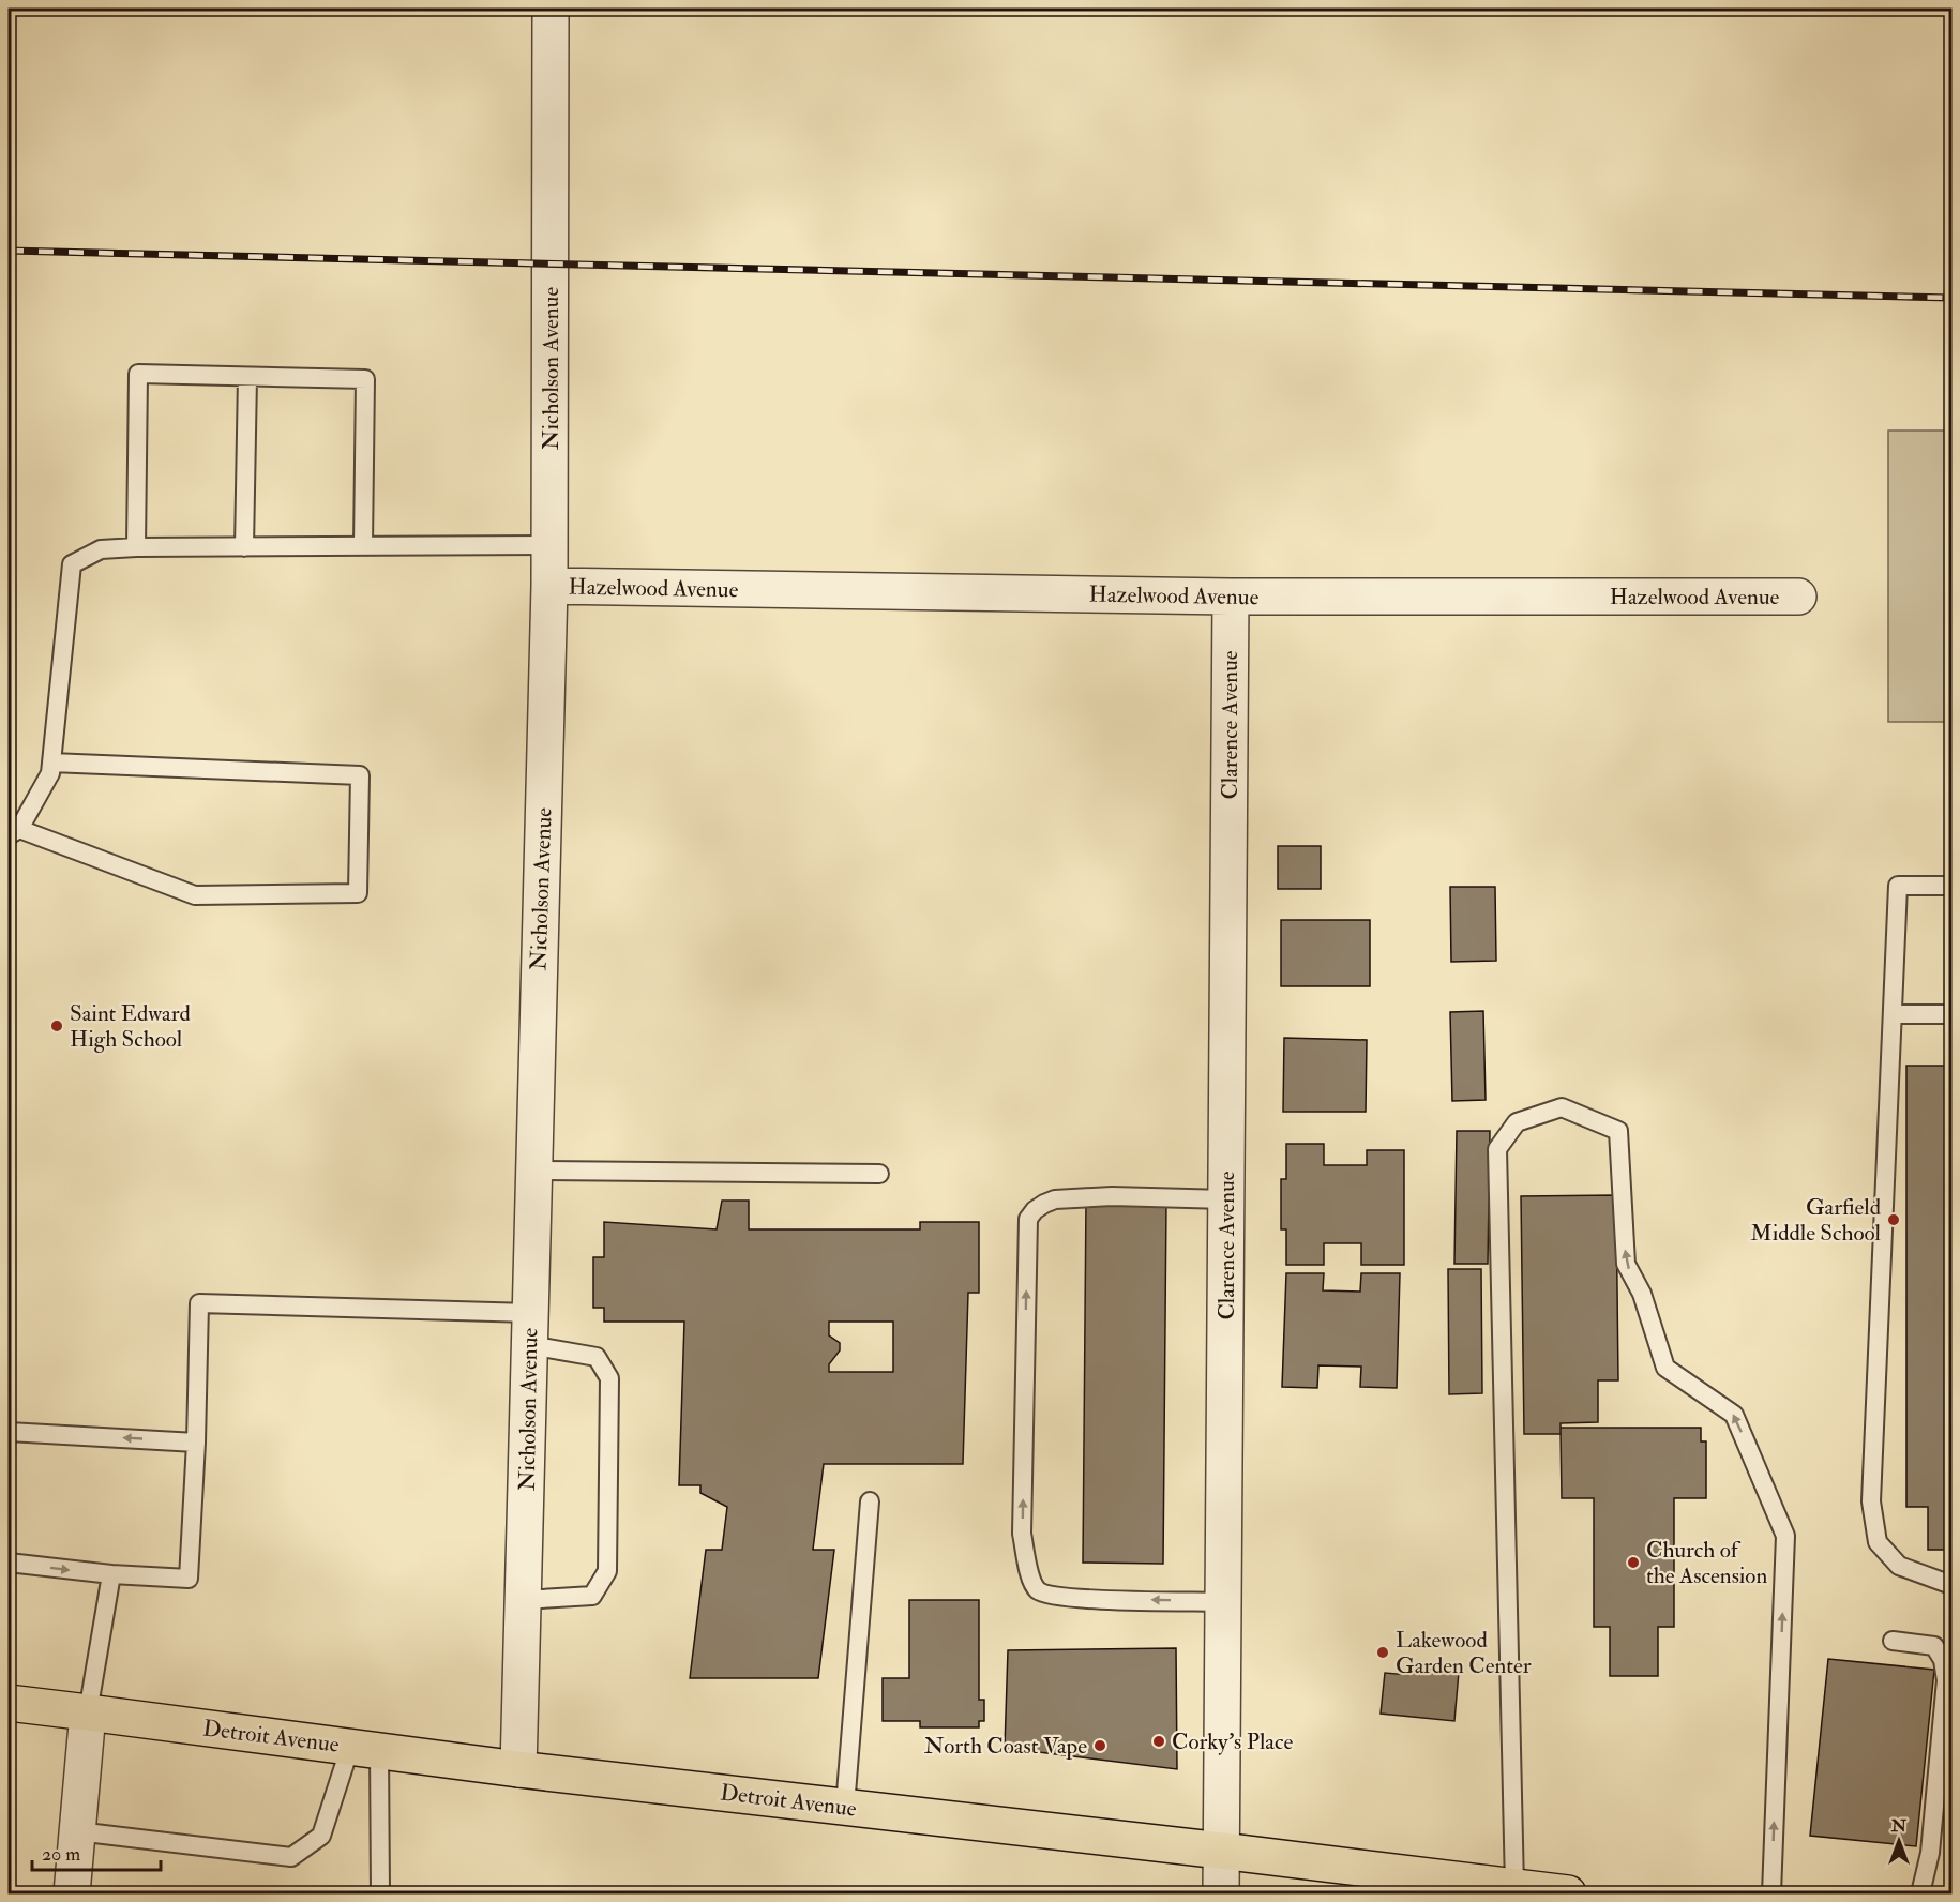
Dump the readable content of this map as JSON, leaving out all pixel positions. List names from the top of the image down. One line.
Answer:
{"streets":{"main road":["Detroit Avenue"],"street":["Nicholson Avenue","Hazelwood Avenue","Clarence Avenue"]},"crossings":[["Nicholson Avenue","Hazelwood Avenue"],["Nicholson Avenue","Detroit Avenue"],["Hazelwood Avenue","Clarence Avenue"],["Clarence Avenue","Detroit Avenue"]],"places":["Saint Edward High School","Garfield Middle School","Church of the Ascension","Lakewood Garden Center","Corky's Place","North Coast Vape"],"scale_bar":"20 m","north":"top"}
